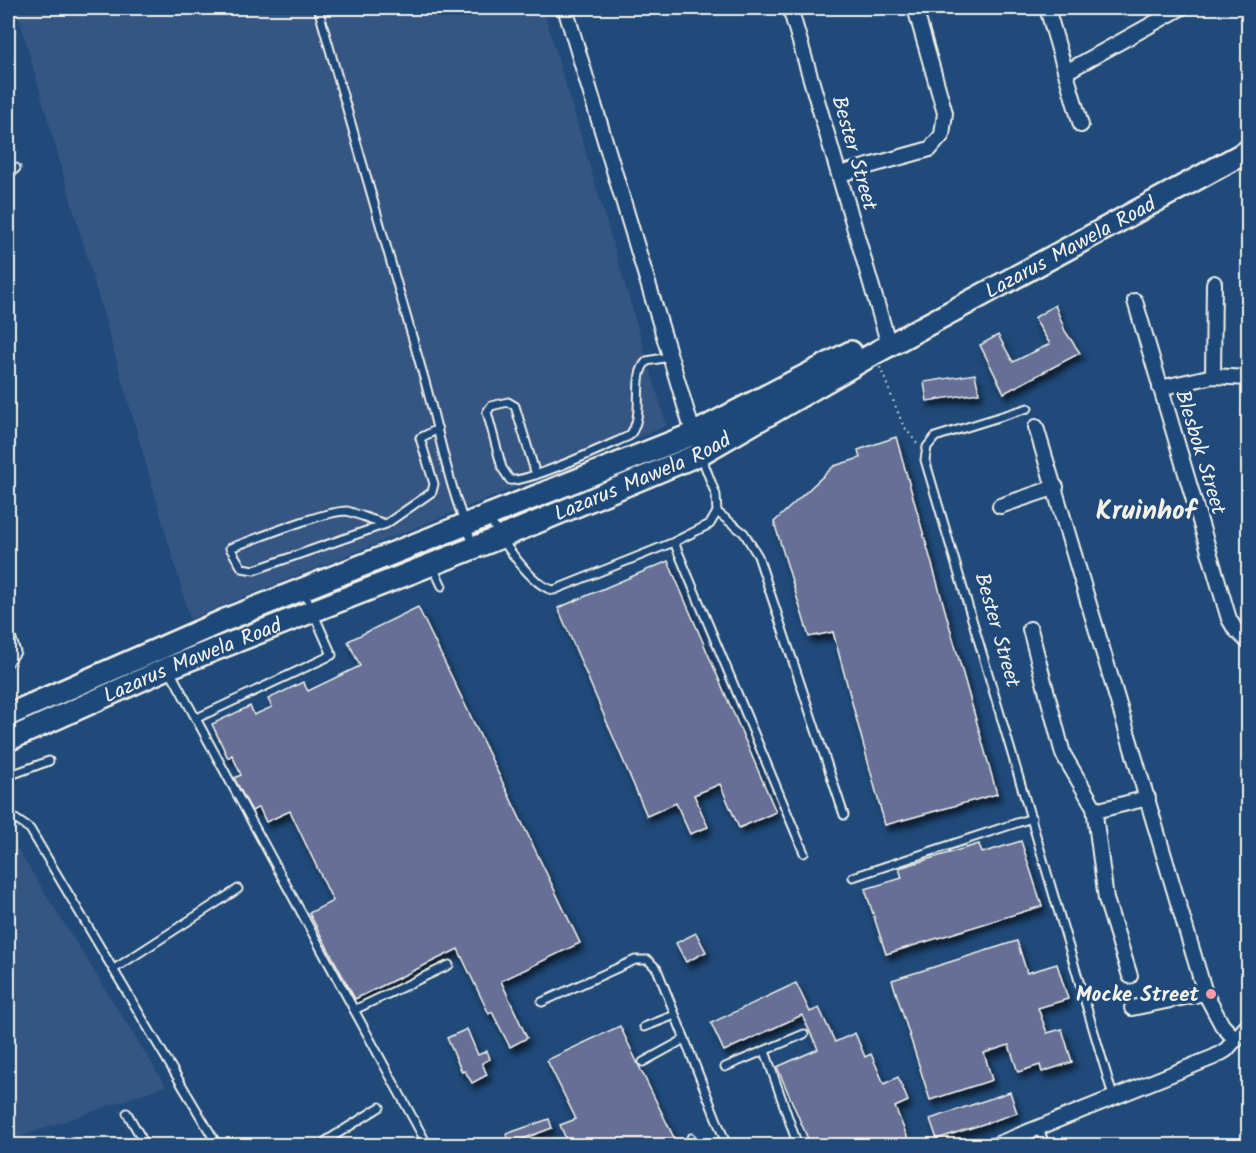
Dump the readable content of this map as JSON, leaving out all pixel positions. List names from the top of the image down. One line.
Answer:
{"streets":{"main road":["Lazarus Mawela Road"],"street":["Bester Street","Blesbok Street"]},"crossings":[["Bester Street","Lazarus Mawela Road"]],"districts":["Kruinhof"],"places":["Mocke Street"]}
